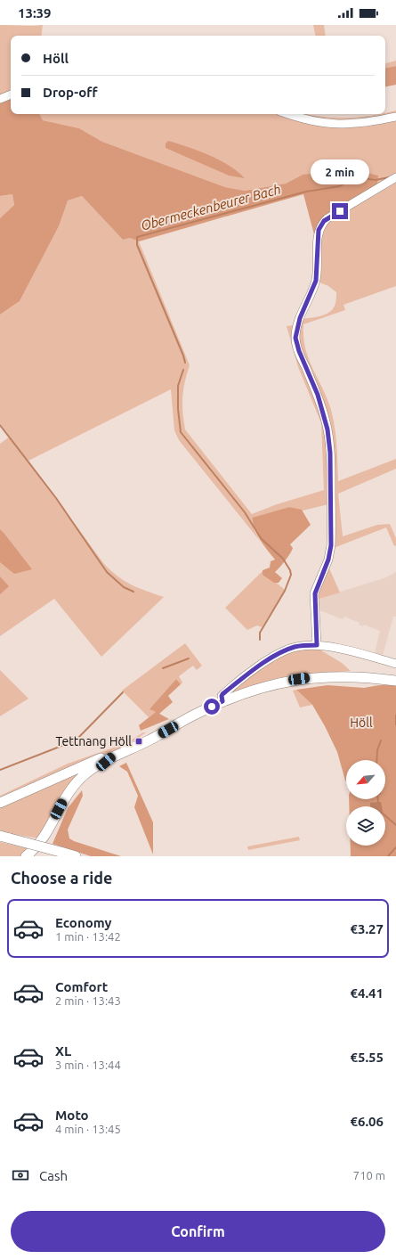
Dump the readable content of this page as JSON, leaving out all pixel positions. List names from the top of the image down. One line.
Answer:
{"water":["Obermeckenbeurer Bach"],"parks":["Höll"],"places":{"transit":["Tettnang Höll"]},"north":"bottom left","page":{"status":"13:39","banner":["Höll","Drop-off"],"bubble":"2 min","heading":"Choose a ride","list":[{"name":"Economy","note":"1 min · 13:42","value":"€3.27"},{"name":"Comfort","note":"2 min · 13:43","value":"€4.41"},{"name":"XL","note":"3 min · 13:44","value":"€5.55"},{"name":"Moto","note":"4 min · 13:45","value":"€6.06"}],"pay":["Cash","710 m"],"buttons":"Confirm"}}
